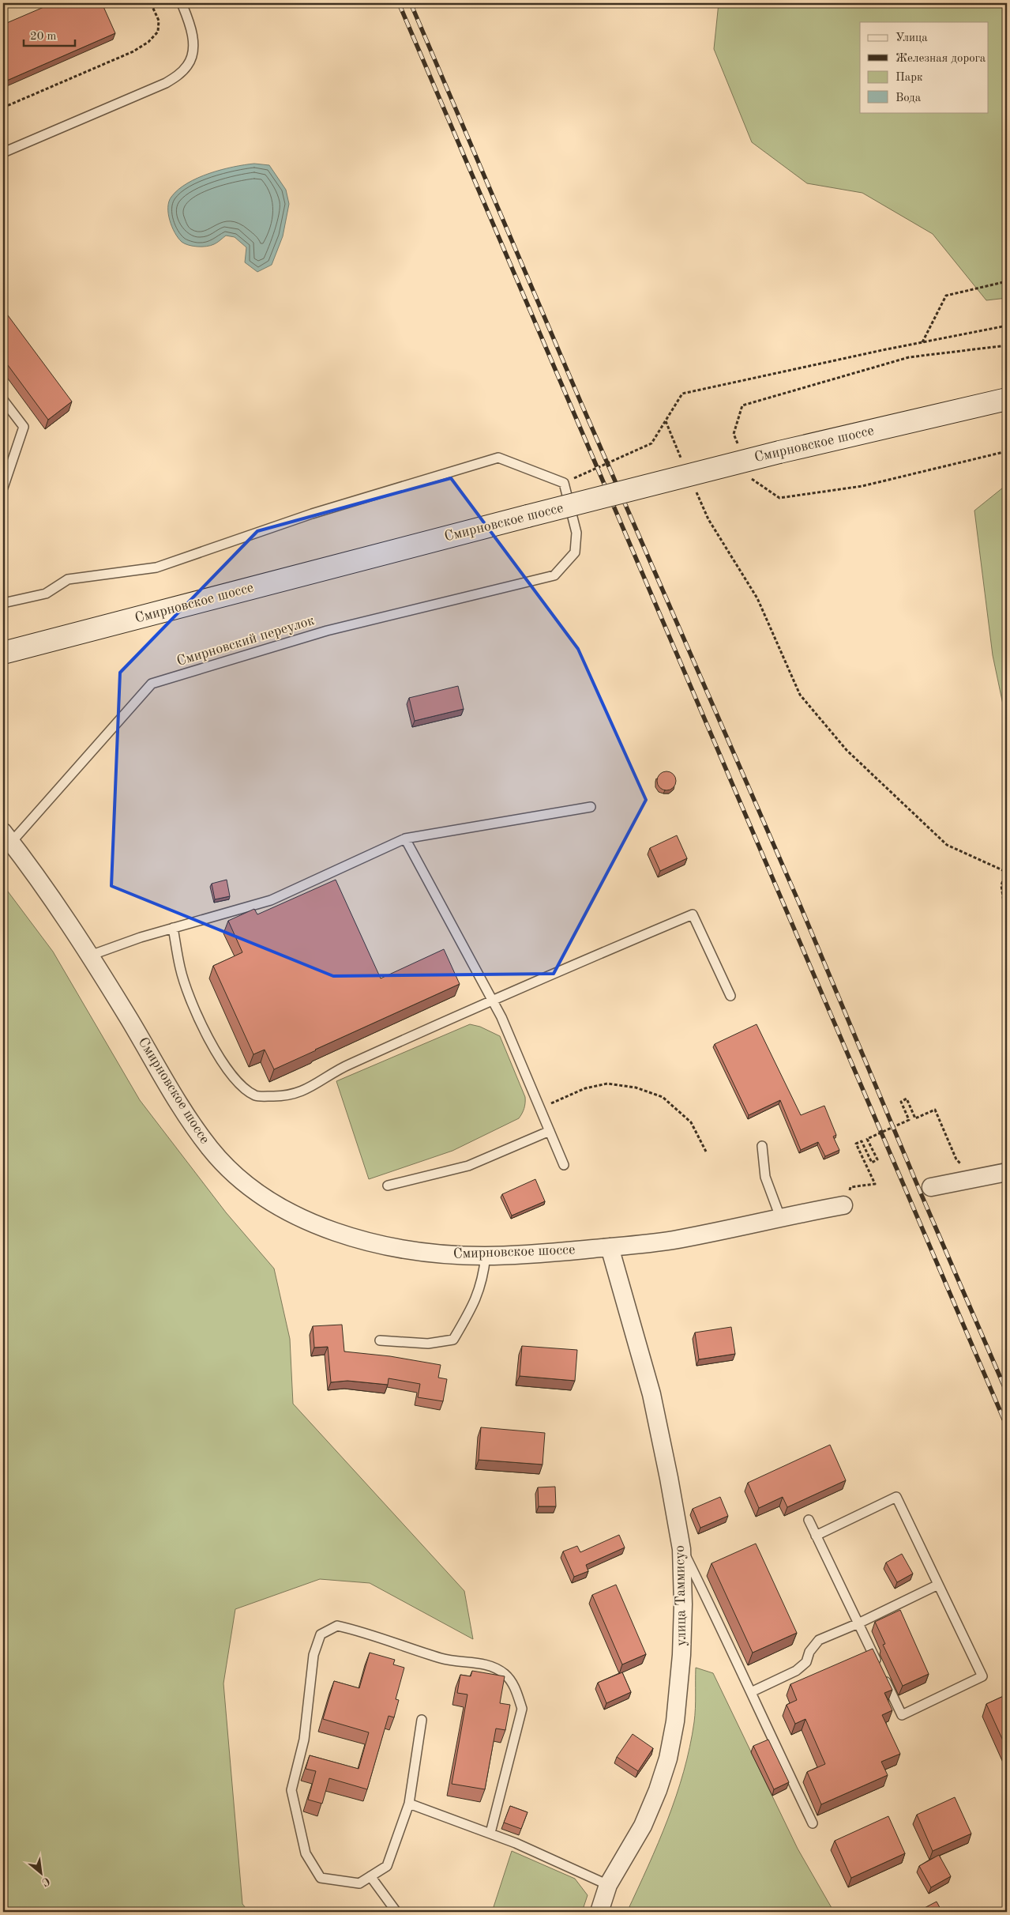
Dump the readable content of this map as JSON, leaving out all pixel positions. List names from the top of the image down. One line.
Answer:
{"streets":{"main road":["Смирновское шоссе"],"street":["улица Таммисуо"],"lane":["Смирновский переулок"]},"crossings":[["Смирновское шоссе","Смирновский переулок"],["Смирновское шоссе","улица Таммисуо"]],"legend":["Улица","Железная дорога","Парк","Вода"],"scale_bar":"20 m","north":"bottom right"}
